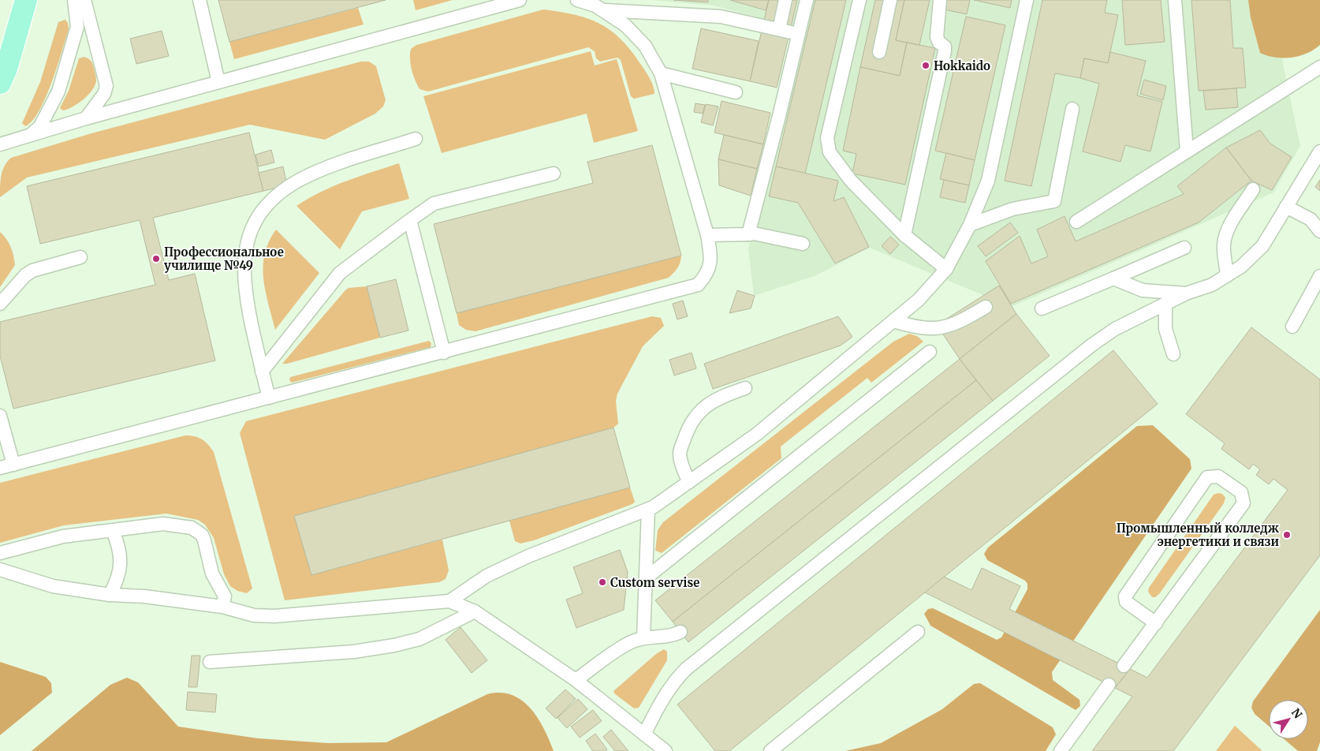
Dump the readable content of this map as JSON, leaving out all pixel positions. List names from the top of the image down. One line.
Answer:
{"places":["Hokkaido","Профессиональное училище №49","Промышленный колледж энергетики и связи","Custom servise"],"north":"top right"}
